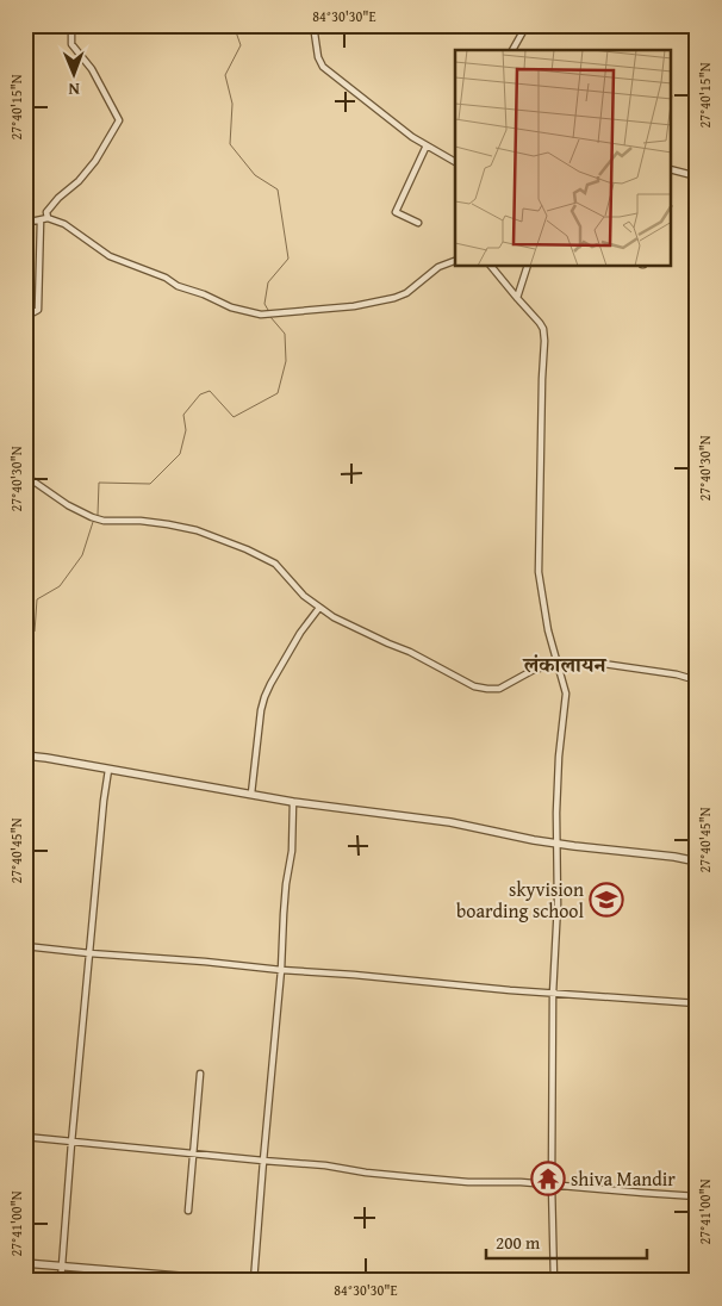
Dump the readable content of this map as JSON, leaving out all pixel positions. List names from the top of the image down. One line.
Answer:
{"districts":["लंकालायन"],"places":{"school or university":["skyvision boarding school"],"temple":["shiva Mandir"]},"scale_bar":"200 m","north":"bottom","coordinates":["84°30'30\"E","27°40'15\"N","27°40'30\"N","27°40'45\"N","27°41'00\"N"]}
